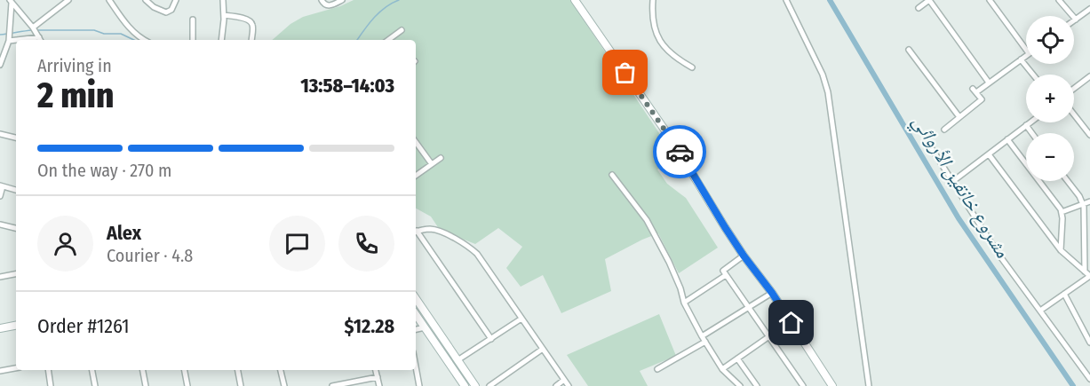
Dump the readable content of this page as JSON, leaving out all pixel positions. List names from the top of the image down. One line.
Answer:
{"water":["مشروع خانقين الأروائي"],"page":{"map_buttons":["+","−"],"heading":["2 min","Arriving in","13:58–14:03"],"panel":["Alex","Courier · 4.8","Order #1261","$12.28"],"bar":"On the way · 270 m"}}
